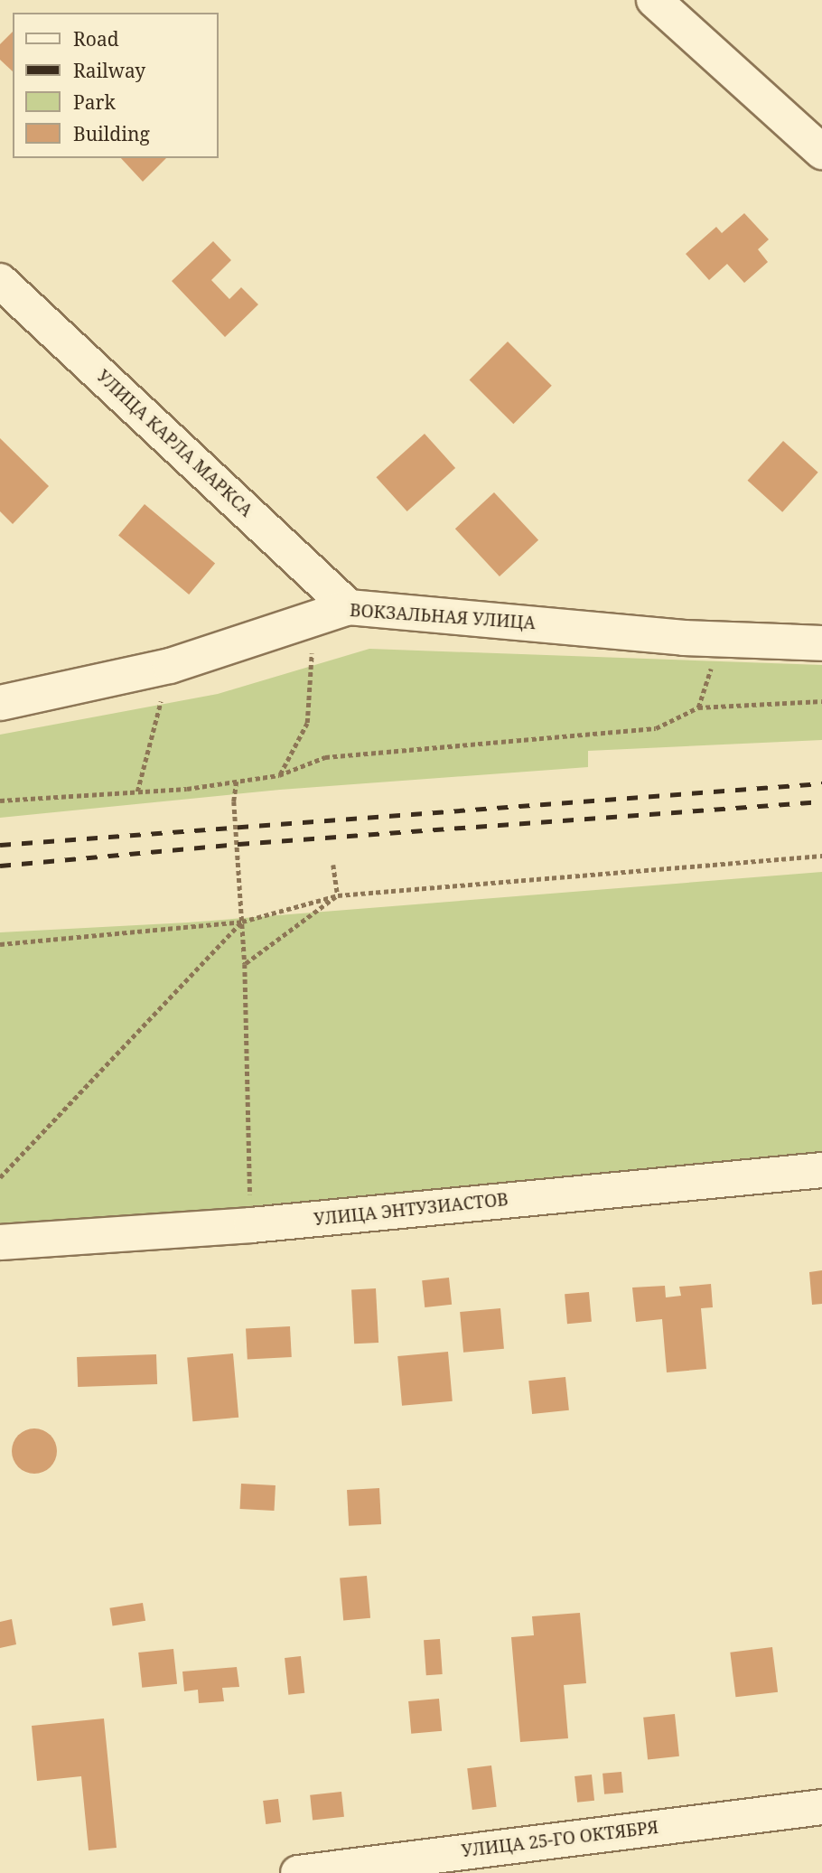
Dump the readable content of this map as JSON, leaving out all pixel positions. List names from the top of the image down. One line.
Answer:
{"streets":{"street":["УЛИЦА КАРЛА МАРКСА","ВОКЗАЛЬНАЯ УЛИЦА","УЛИЦА ЭНТУЗИАСТОВ","УЛИЦА 25-ГО ОКТЯБРЯ"]},"crossings":[["УЛИЦА КАРЛА МАРКСА","ВОКЗАЛЬНАЯ УЛИЦА"]],"legend":["Road","Railway","Park","Building"]}
